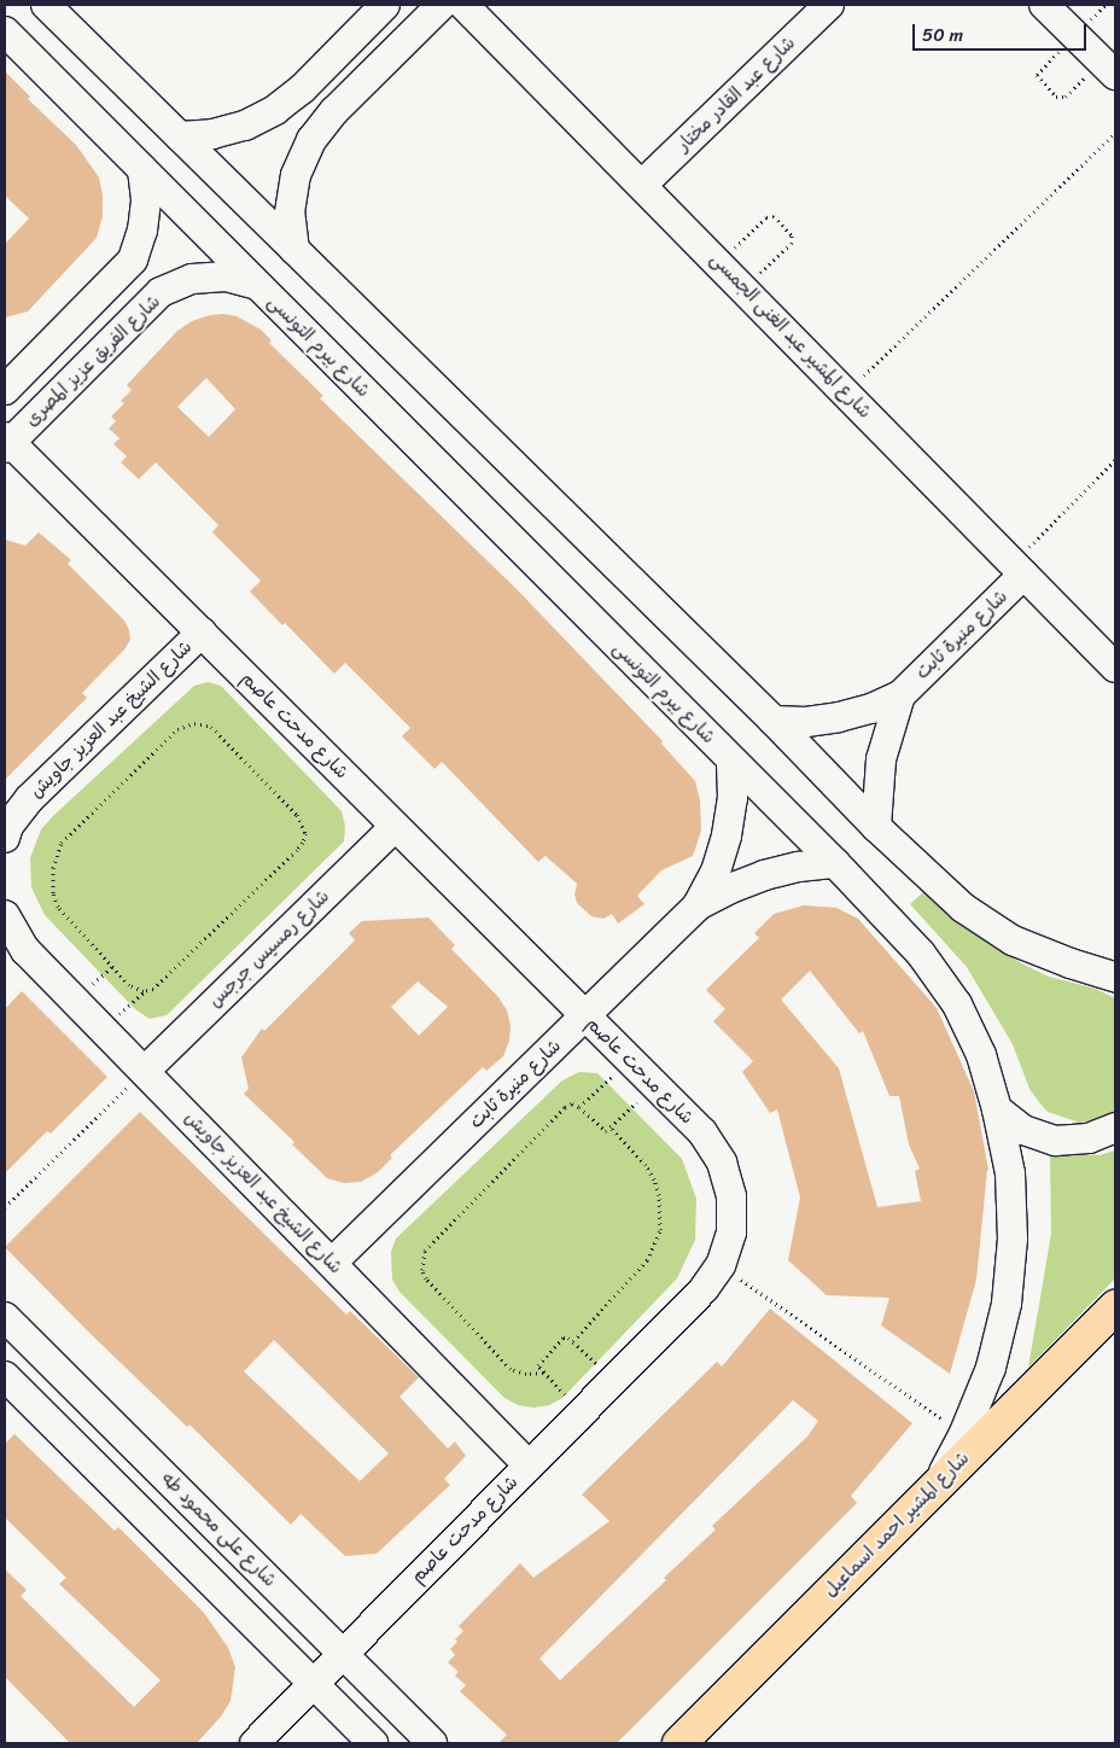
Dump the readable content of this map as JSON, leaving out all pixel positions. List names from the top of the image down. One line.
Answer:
{"streets":{"main road":["شارع المشير احمد اسماعيل"],"street":["شارع عبد القادر مختار","شارع المشير عبد الغنى الجمسى","شارع بيرم التونسى","شارع الفريق عزيز المصرى","شارع منيرة ثابت","شارع الشيخ عبد العزيز جاويش","شارع مدحت عاصم","شارع رمسيس جرجس","شارع على محمود طه"]},"crossings":[["شارع عبد القادر مختار","شارع المشير عبد الغنى الجمسى"],["شارع المشير عبد الغنى الجمسى","شارع منيرة ثابت"],["شارع بيرم التونسى","شارع الفريق عزيز المصرى"],["شارع بيرم التونسى","شارع منيرة ثابت"],["شارع بيرم التونسى","شارع المشير احمد اسماعيل"],["شارع الفريق عزيز المصرى","شارع مدحت عاصم"],["شارع منيرة ثابت","شارع الشيخ عبد العزيز جاويش"],["شارع منيرة ثابت","شارع مدحت عاصم"],["شارع الشيخ عبد العزيز جاويش","شارع مدحت عاصم"],["شارع الشيخ عبد العزيز جاويش","شارع رمسيس جرجس"],["شارع مدحت عاصم","شارع رمسيس جرجس"],["شارع مدحت عاصم","شارع على محمود طه"]],"scale_bar":"50 m"}
